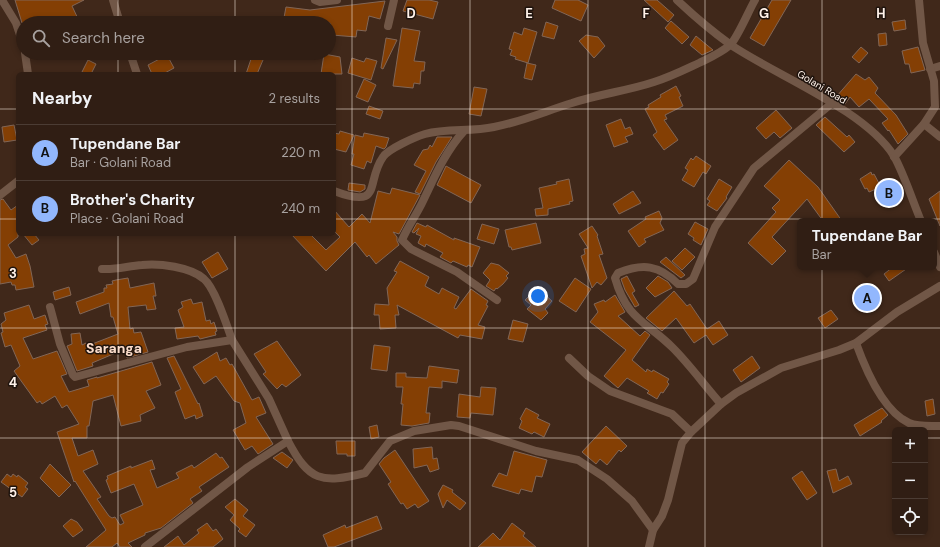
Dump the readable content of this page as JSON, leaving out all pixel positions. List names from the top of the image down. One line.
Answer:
{"streets":{"street":["Golani Road"]},"districts":["Saranga"],"page":{"search":"Search here","heading":["Nearby","2 results"],"list":[{"mark":"A","name":"Tupendane Bar","note":"Bar · Golani Road","value":"220 m"},{"mark":"B","name":"Brother's Charity","note":"Place · Golani Road","value":"240 m"}],"pins":["B","A"],"popup":["Tupendane Bar","Bar"],"map_buttons":["+","−"]},"grid":{"columns":["D","E","F","G","H"],"rows":["3","4","5"]}}
